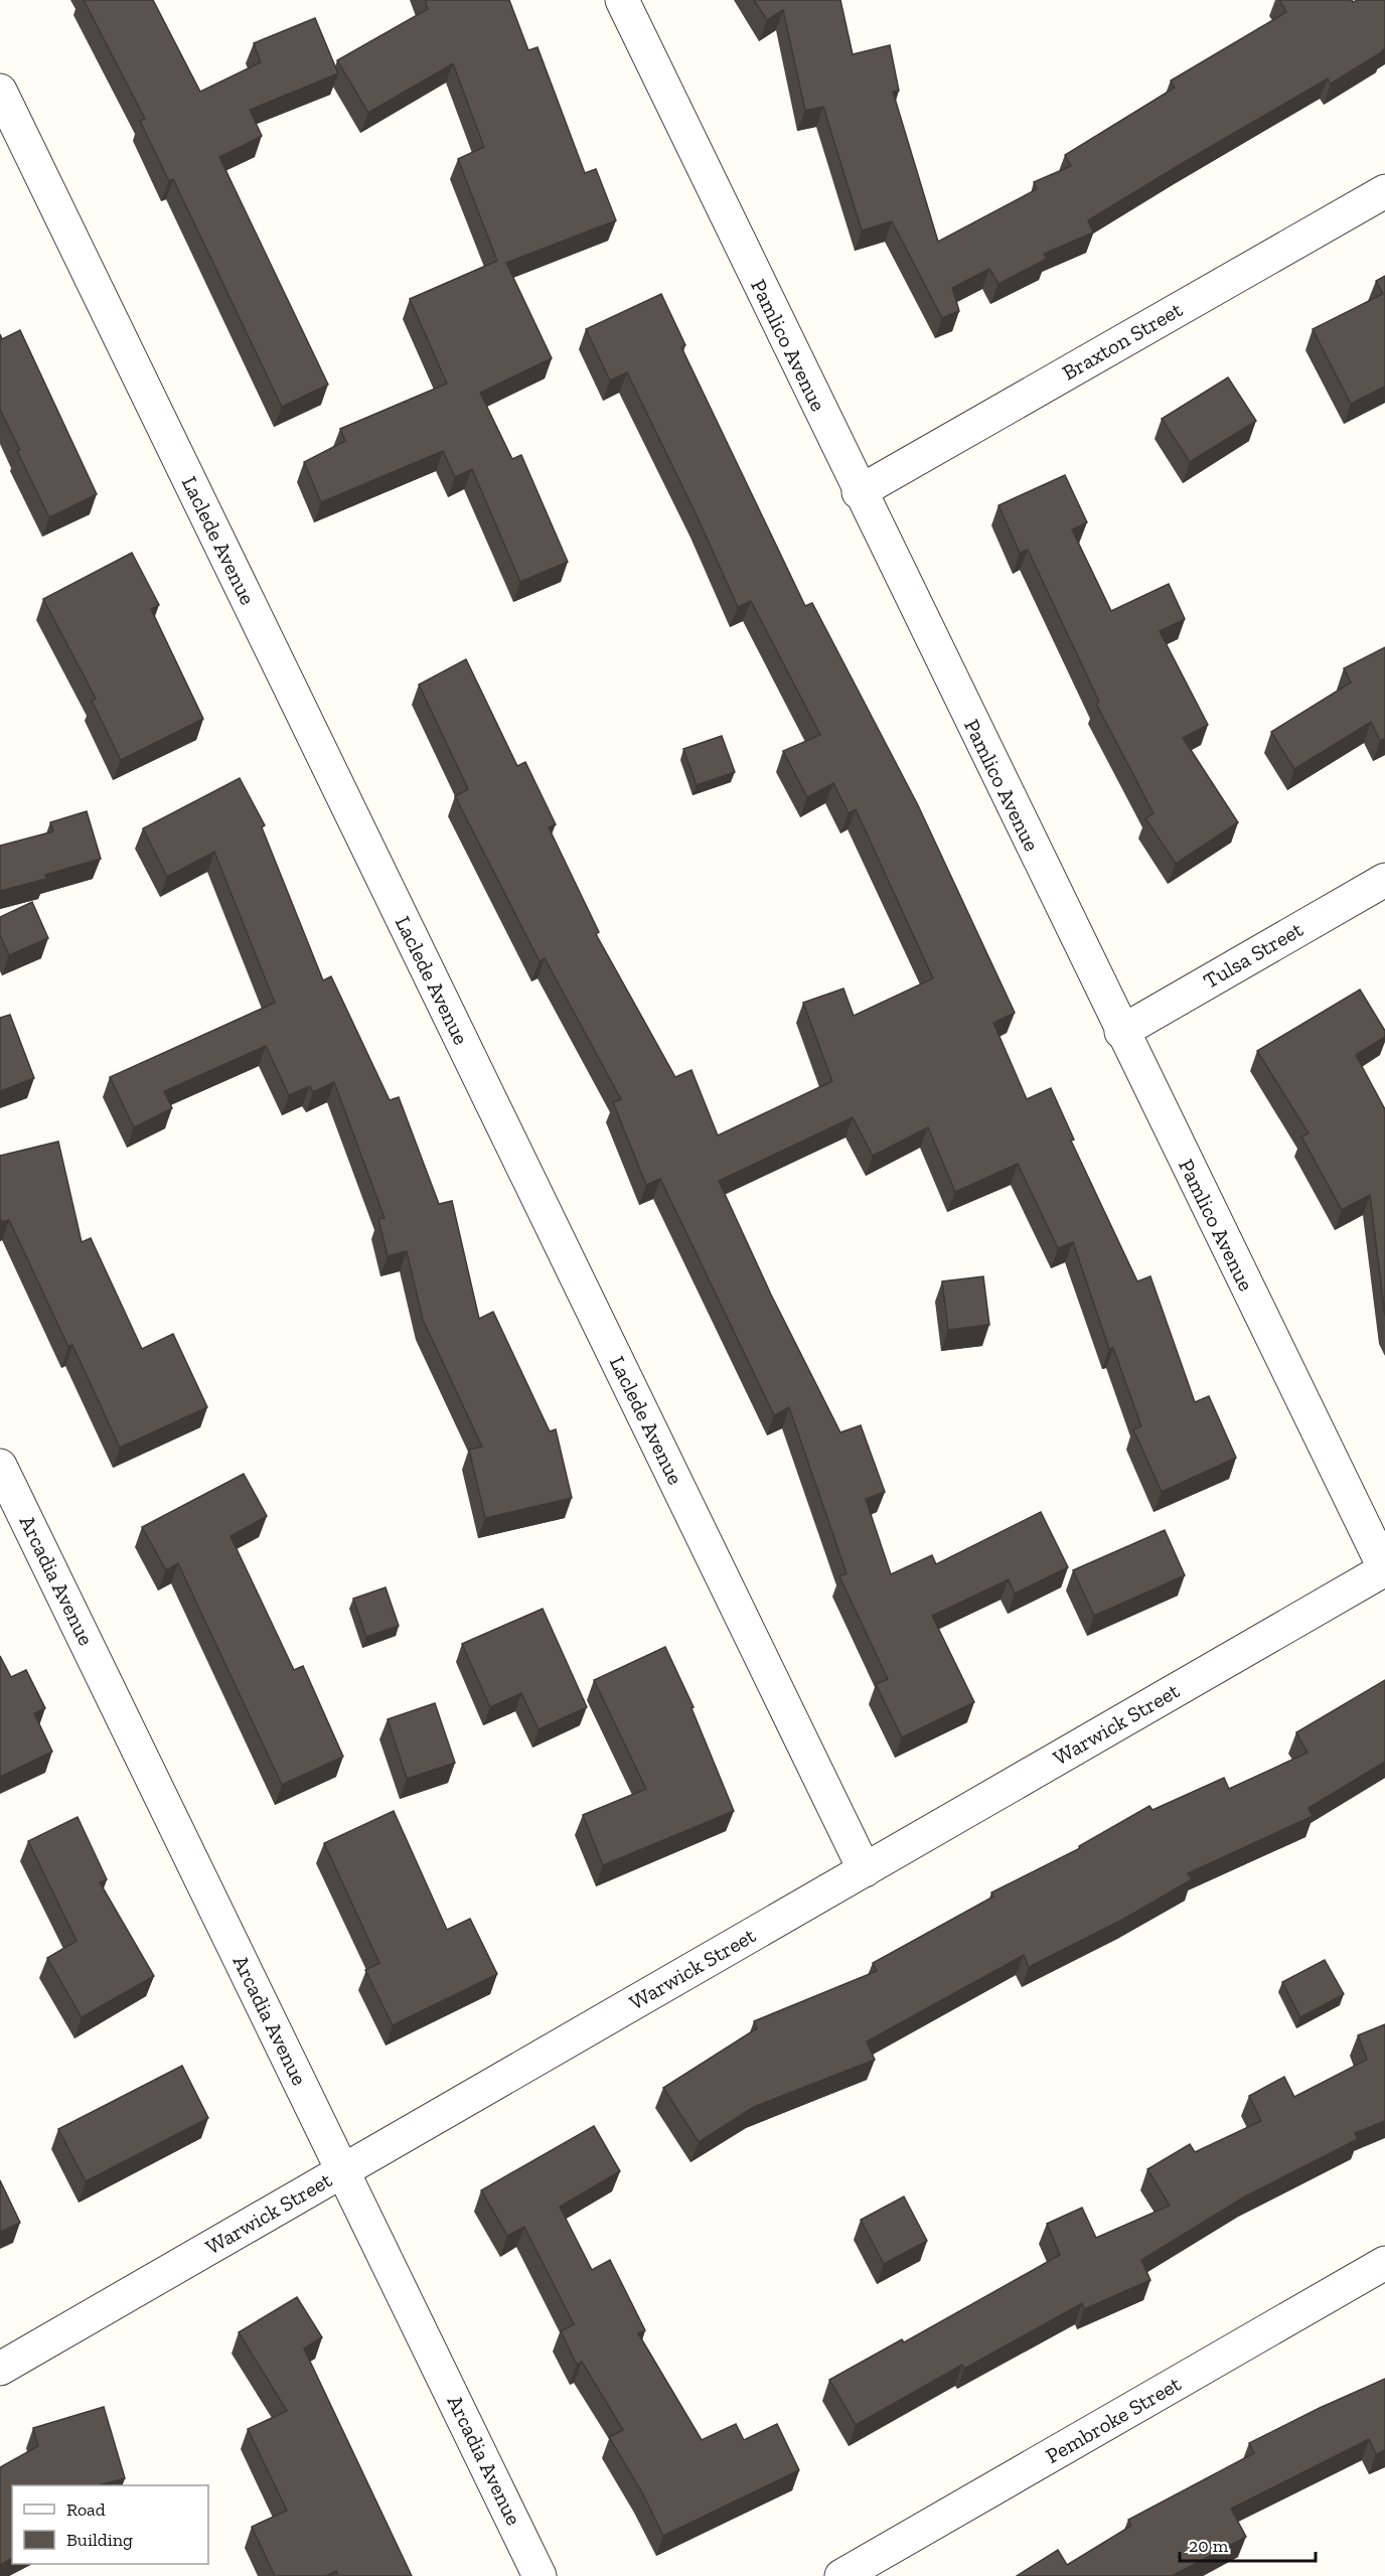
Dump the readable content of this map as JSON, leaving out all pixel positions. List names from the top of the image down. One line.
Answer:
{"streets":{"street":["Braxton Street","Pamlico Avenue","Laclede Avenue","Tulsa Street","Arcadia Avenue","Warwick Street","Pembroke Street"]},"crossings":[["Braxton Street","Pamlico Avenue"],["Pamlico Avenue","Tulsa Street"],["Pamlico Avenue","Warwick Street"],["Laclede Avenue","Warwick Street"],["Arcadia Avenue","Warwick Street"]],"legend":["Road","Building"],"scale_bar":"20 m"}
